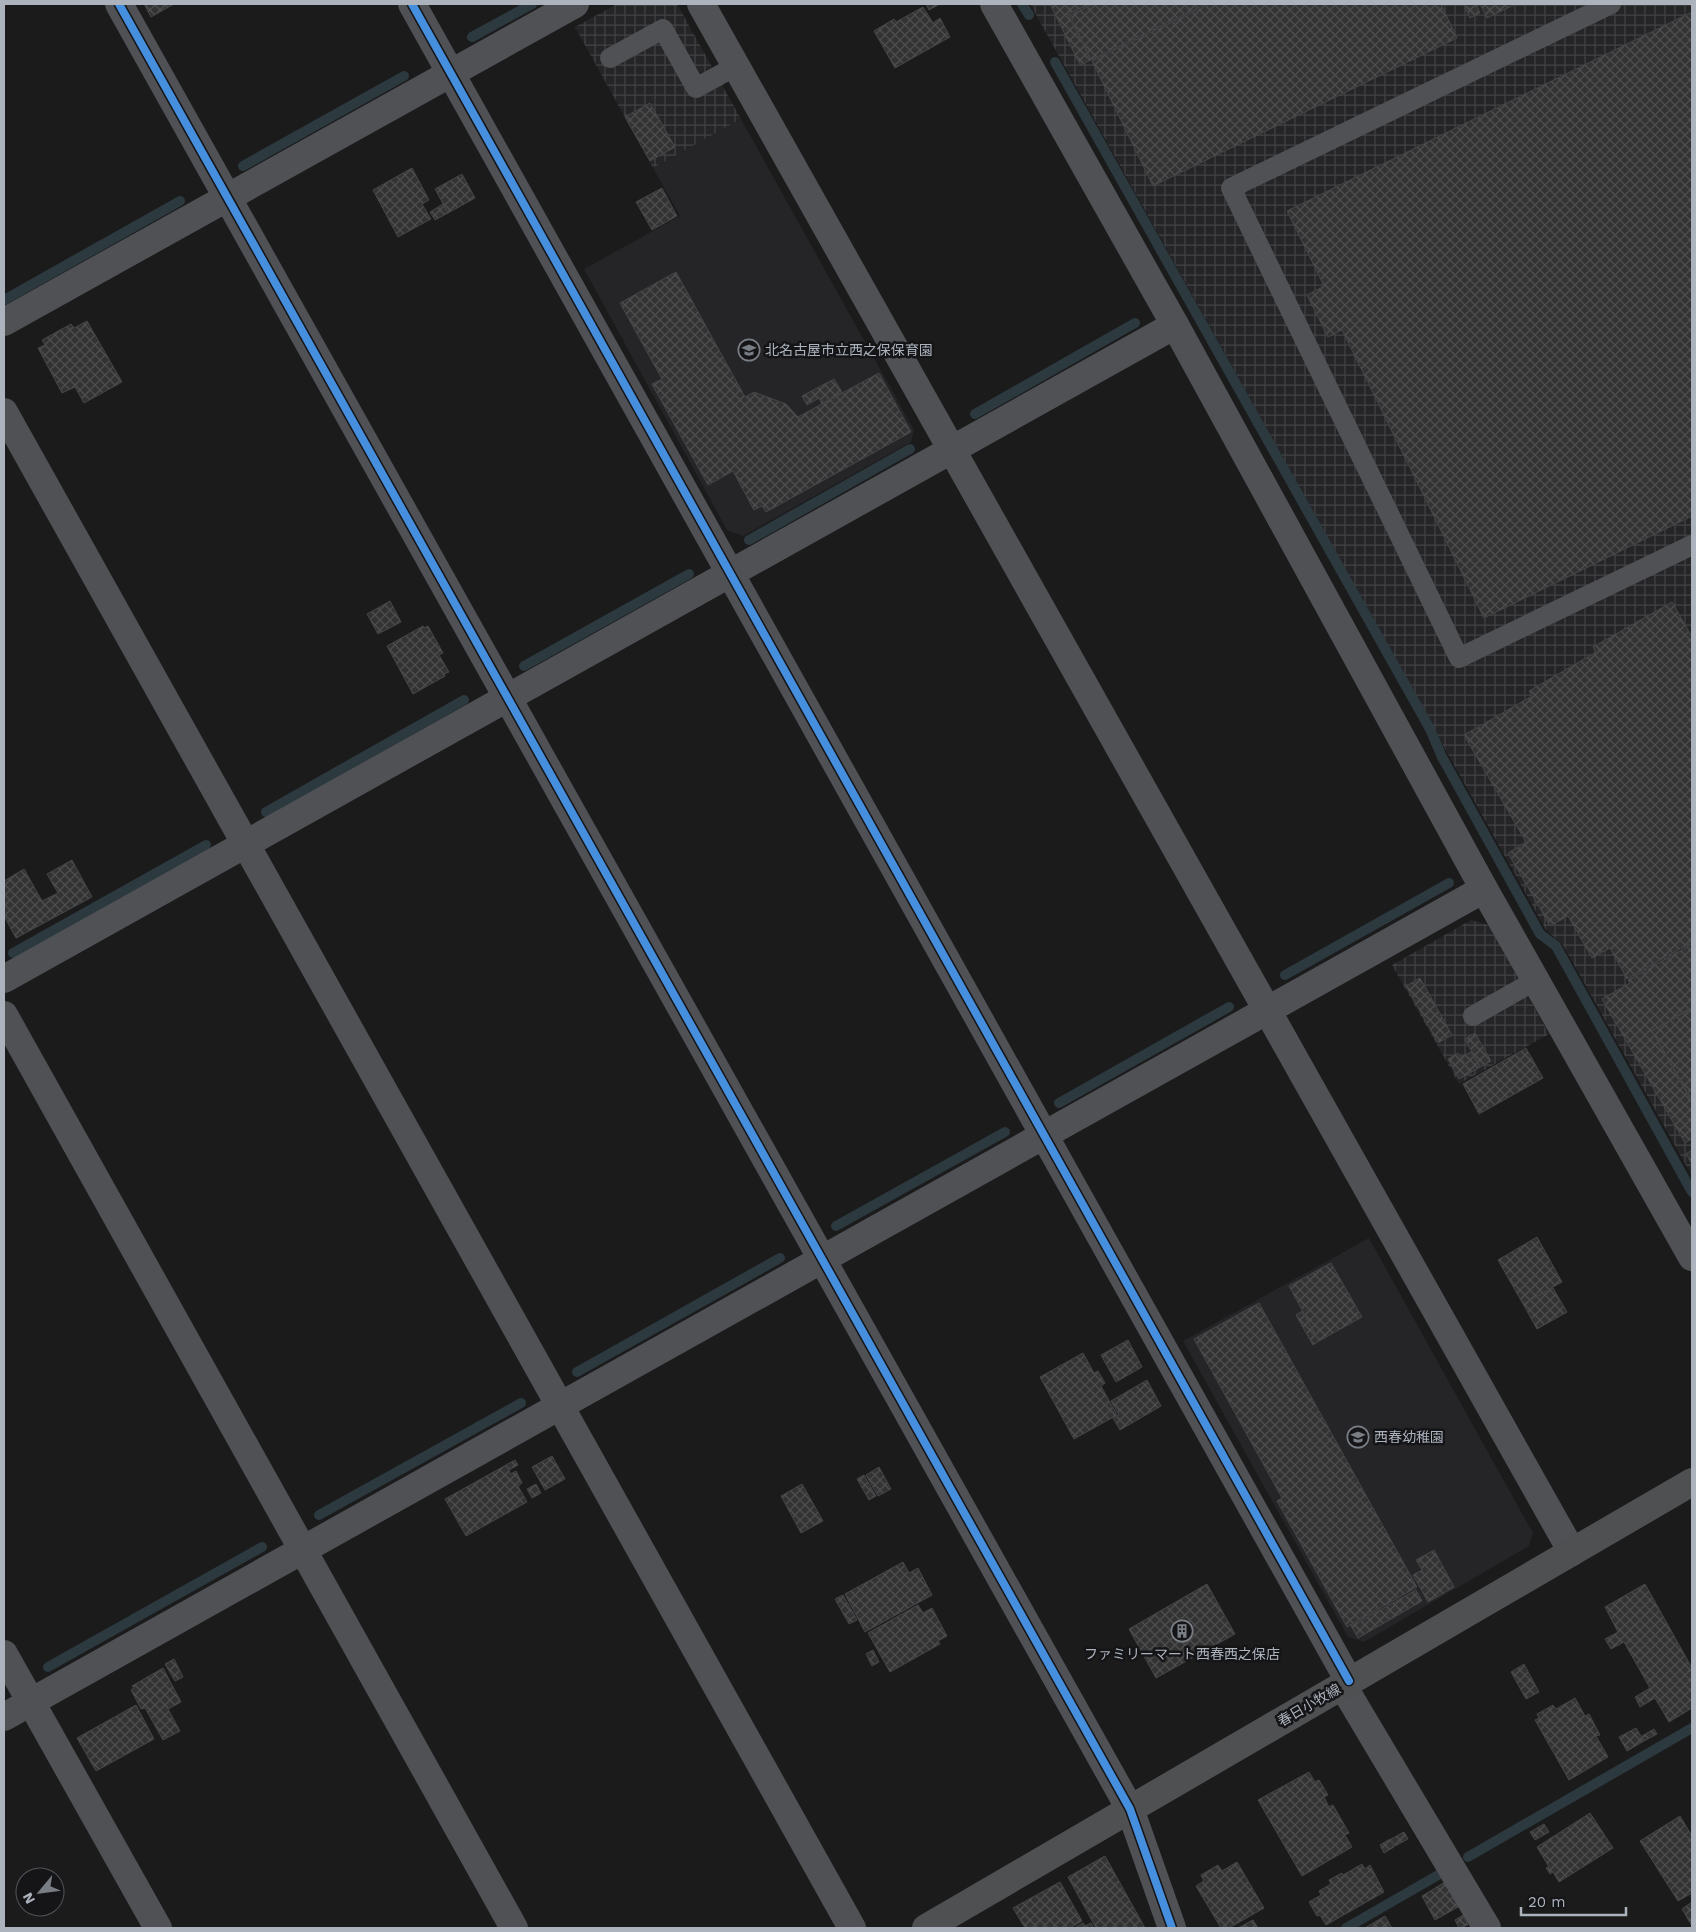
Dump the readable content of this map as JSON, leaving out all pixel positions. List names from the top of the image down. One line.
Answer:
{"streets":{"main road":["春日小牧線"]},"places":{"school or university":["北名古屋市立西之保保育園","西春幼稚園"],"building":["ファミリーマート西春西之保店"]},"scale_bar":"20 m","north":"bottom left"}
